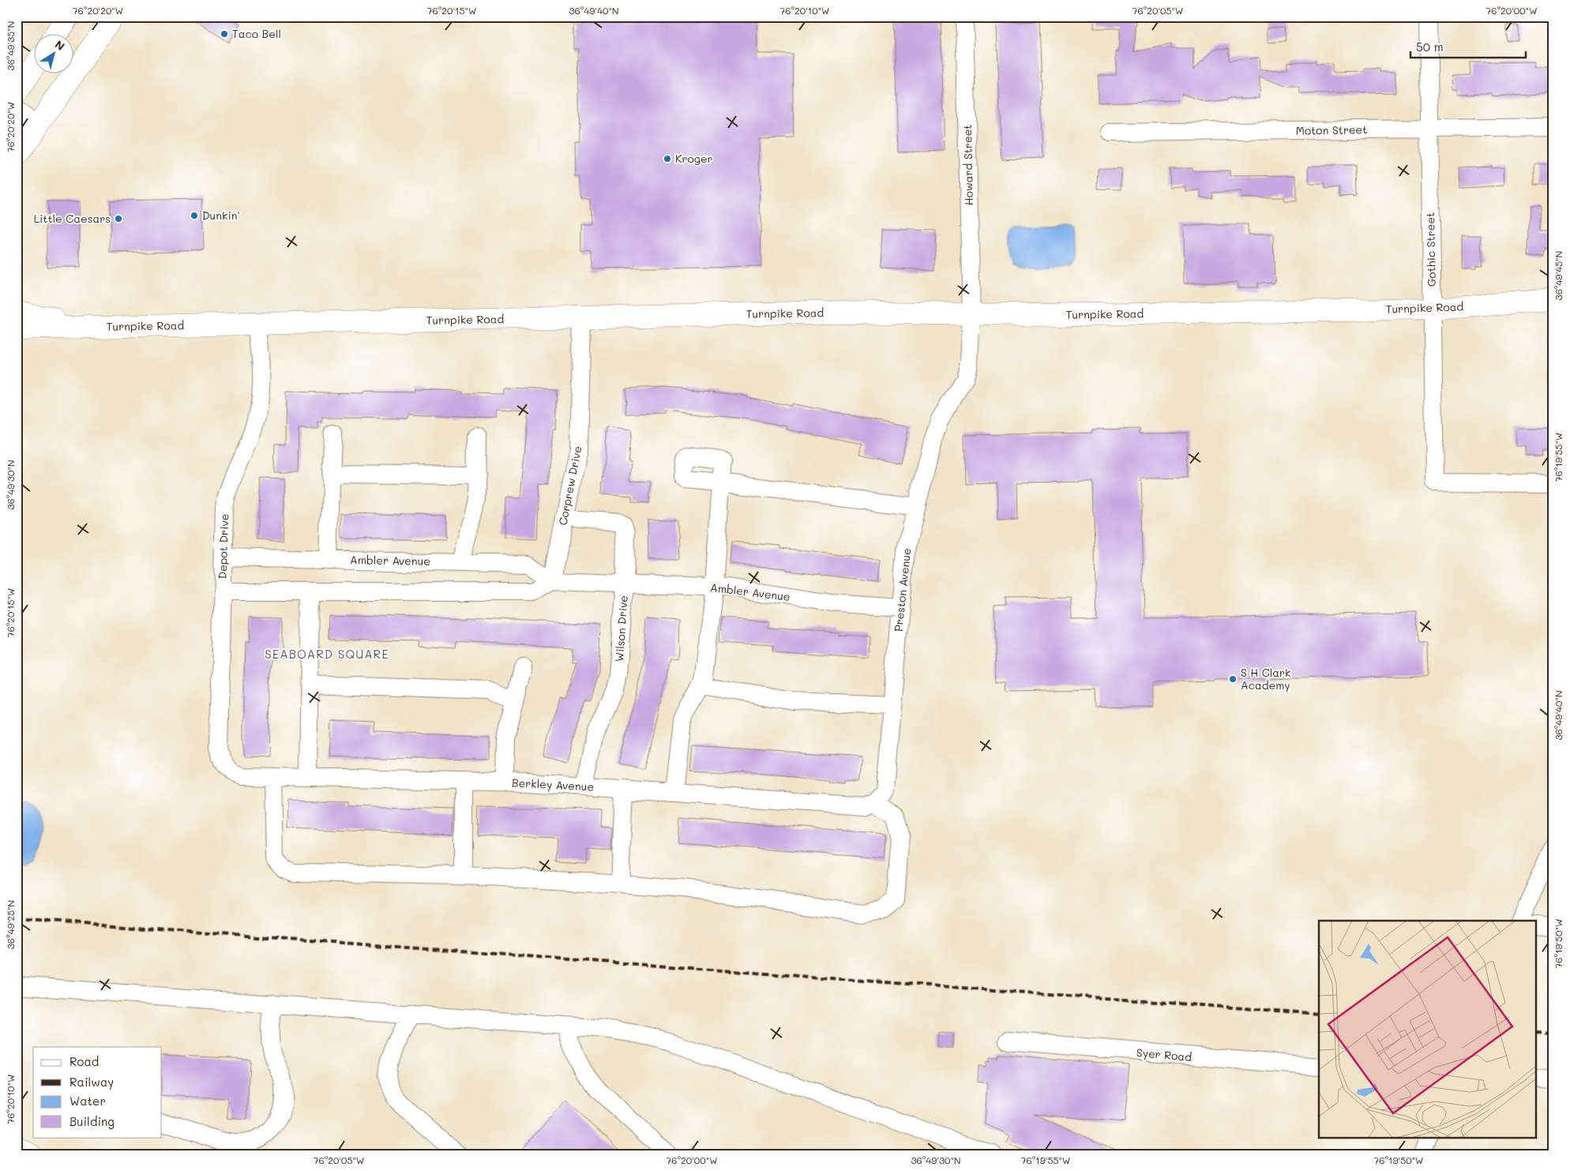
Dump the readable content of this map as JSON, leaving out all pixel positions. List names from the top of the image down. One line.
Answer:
{"streets":{"main road":["Turnpike Road"],"street":["Moton Street","Howard Street","Gothic Street","Corprew Drive","Depot Drive","Ambler Avenue","Preston Avenue","Wilson Drive","Berkley Avenue","Syer Road"]},"crossings":[["Moton Street","Gothic Street"],["Howard Street","Turnpike Road"],["Howard Street","Preston Avenue"],["Gothic Street","Turnpike Road"],["Turnpike Road","Corprew Drive"],["Turnpike Road","Depot Drive"],["Turnpike Road","Preston Avenue"],["Corprew Drive","Ambler Avenue"],["Corprew Drive","Wilson Drive"],["Depot Drive","Ambler Avenue"],["Depot Drive","Berkley Avenue"],["Ambler Avenue","Preston Avenue"],["Ambler Avenue","Wilson Drive"],["Preston Avenue","Berkley Avenue"],["Wilson Drive","Berkley Avenue"]],"districts":["SEABOARD SQUARE"],"places":["Taco Bell","Kroger","Dunkin'","Little Caesars","S H Clark Academy"],"legend":["Road","Railway","Water","Building"],"scale_bar":"50 m","north":"top right","coordinates":["76°20'20\"W","76°20'15\"W","36°49'40\"N","76°20'10\"W","76°20'05\"W","76°20'00\"W","36°49'35\"N","36°49'45\"N","76°19'55\"W","36°49'30\"N","36°49'25\"N","76°19'50\"W"]}
